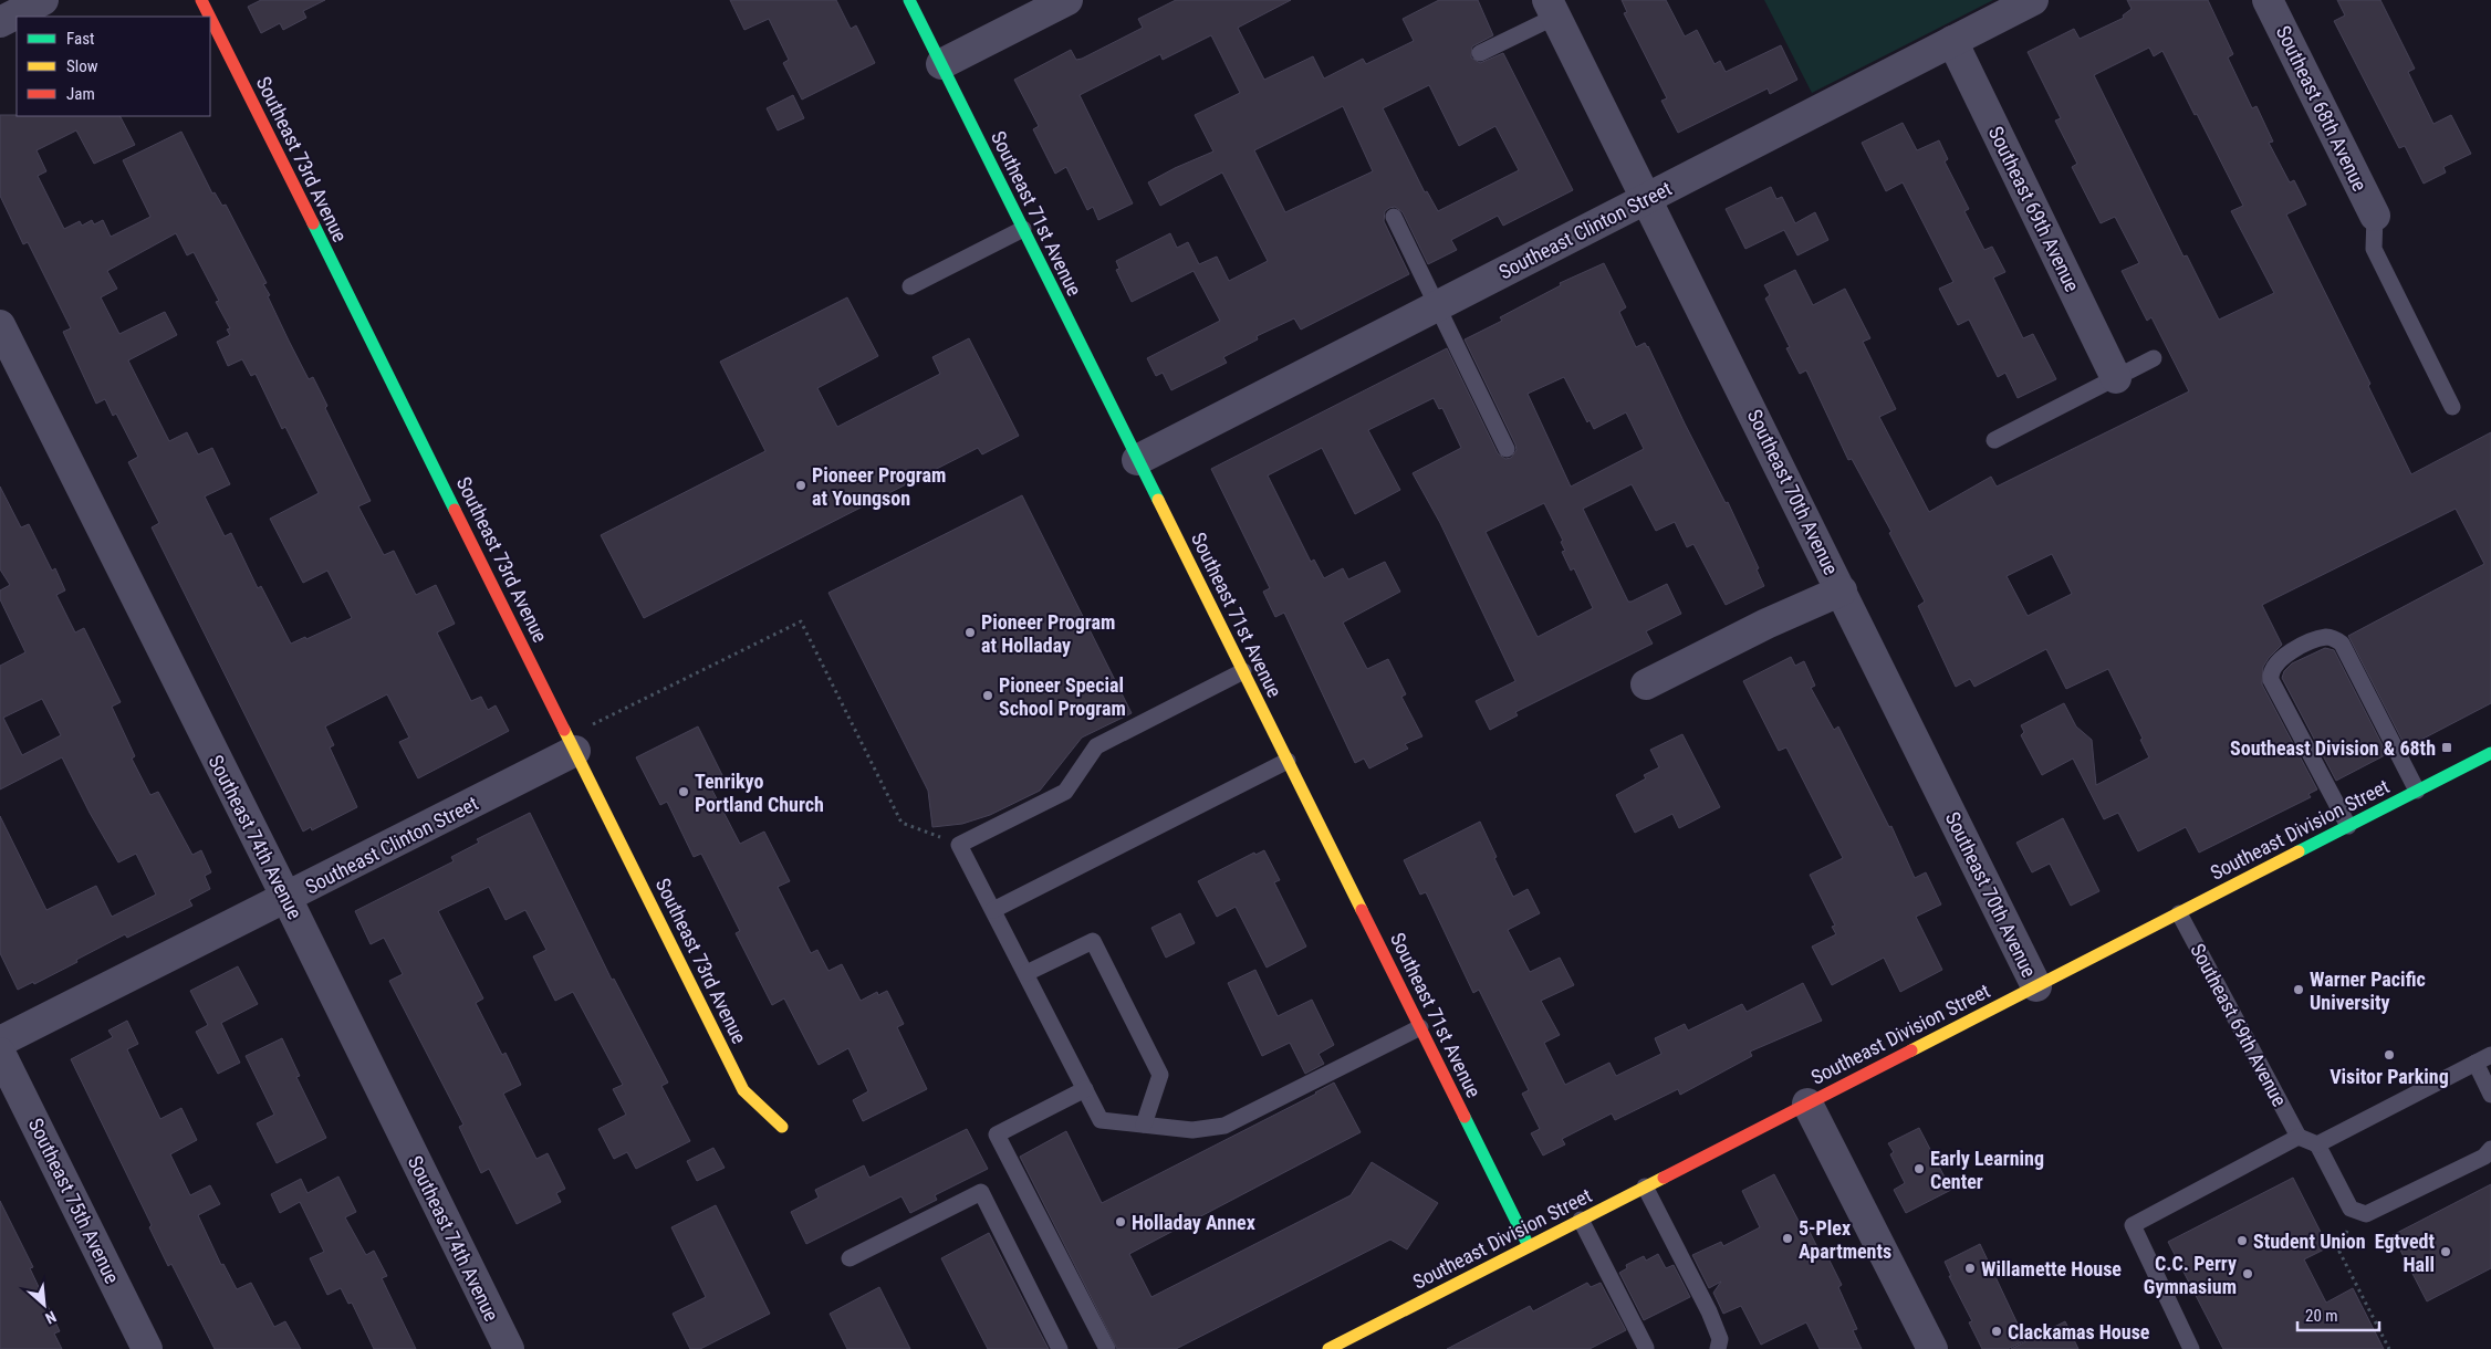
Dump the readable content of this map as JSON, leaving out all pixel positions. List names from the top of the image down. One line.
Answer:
{"streets":{"street":["Southeast 68th Avenue","Southeast 73rd Avenue","Southeast 69th Avenue","Southeast 71st Avenue","Southeast Clinton Street","Southeast 70th Avenue","Southeast Division Street","Southeast 74th Avenue","Southeast 75th Avenue"]},"crossings":[["Southeast 73rd Avenue","Southeast Clinton Street"],["Southeast 69th Avenue","Southeast Clinton Street"],["Southeast 69th Avenue","Southeast Division Street"],["Southeast 71st Avenue","Southeast Clinton Street"],["Southeast 71st Avenue","Southeast Division Street"],["Southeast Clinton Street","Southeast 70th Avenue"],["Southeast Clinton Street","Southeast 74th Avenue"],["Southeast 70th Avenue","Southeast Division Street"]],"places":{"other":["Pioneer Program at Youngson","Pioneer Program at Holladay","Pioneer Special School Program","Tenrikyo Portland Church","Warner Pacific University","Visitor Parking","Early Learning Center","Holladay Annex","5-Plex Apartments","Student Union","Egtvedt Hall","Willamette House","C.C. Perry Gymnasium","Clackamas House"],"transit":["Southeast Division & 68th"]},"legend":["Fast","Slow","Jam"],"scale_bar":"20 m","north":"bottom right"}
